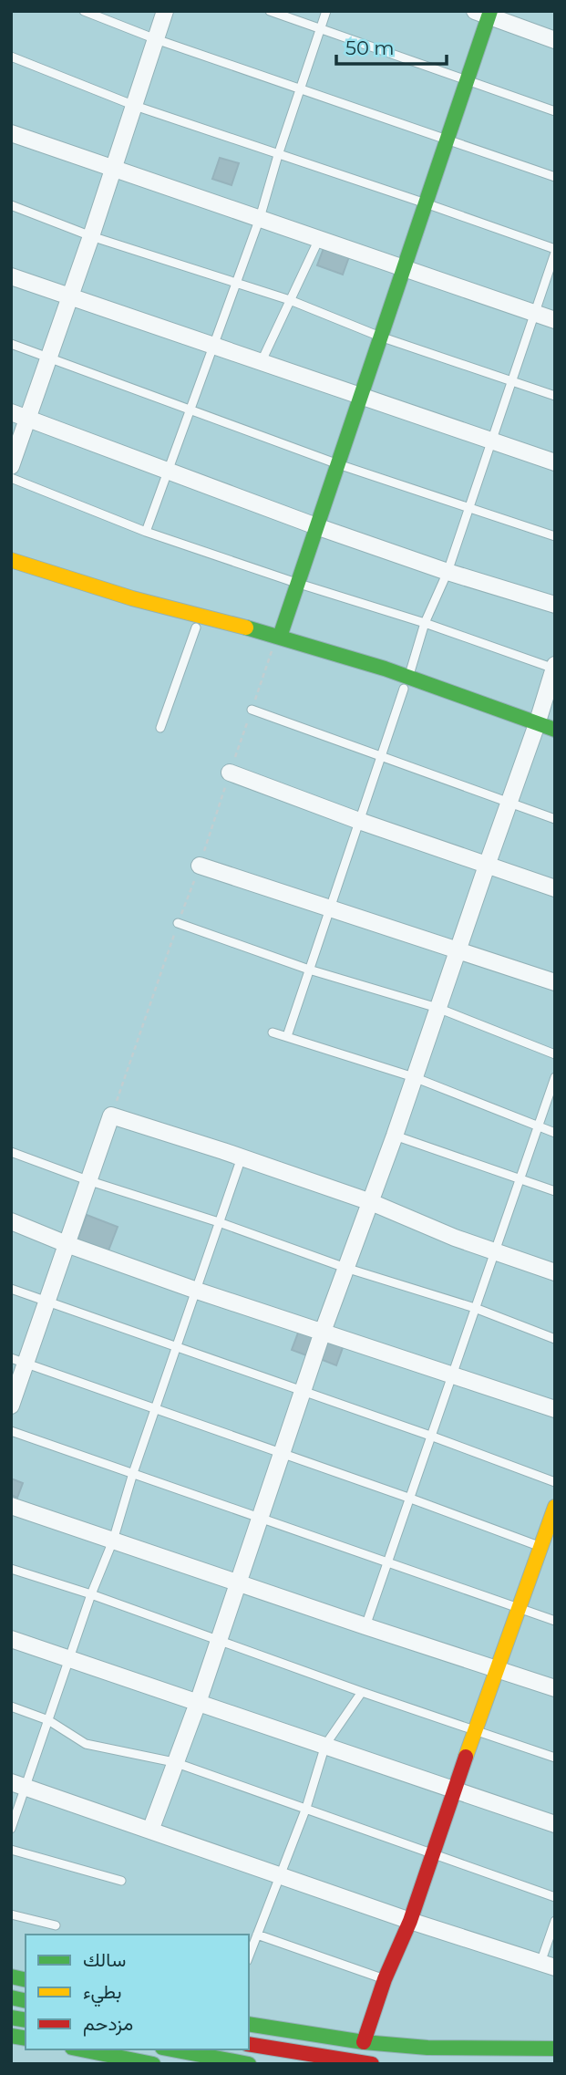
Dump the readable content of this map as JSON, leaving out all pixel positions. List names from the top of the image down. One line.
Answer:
{"legend":["سالك","بطيء","مزدحم"],"scale_bar":"50 m"}
